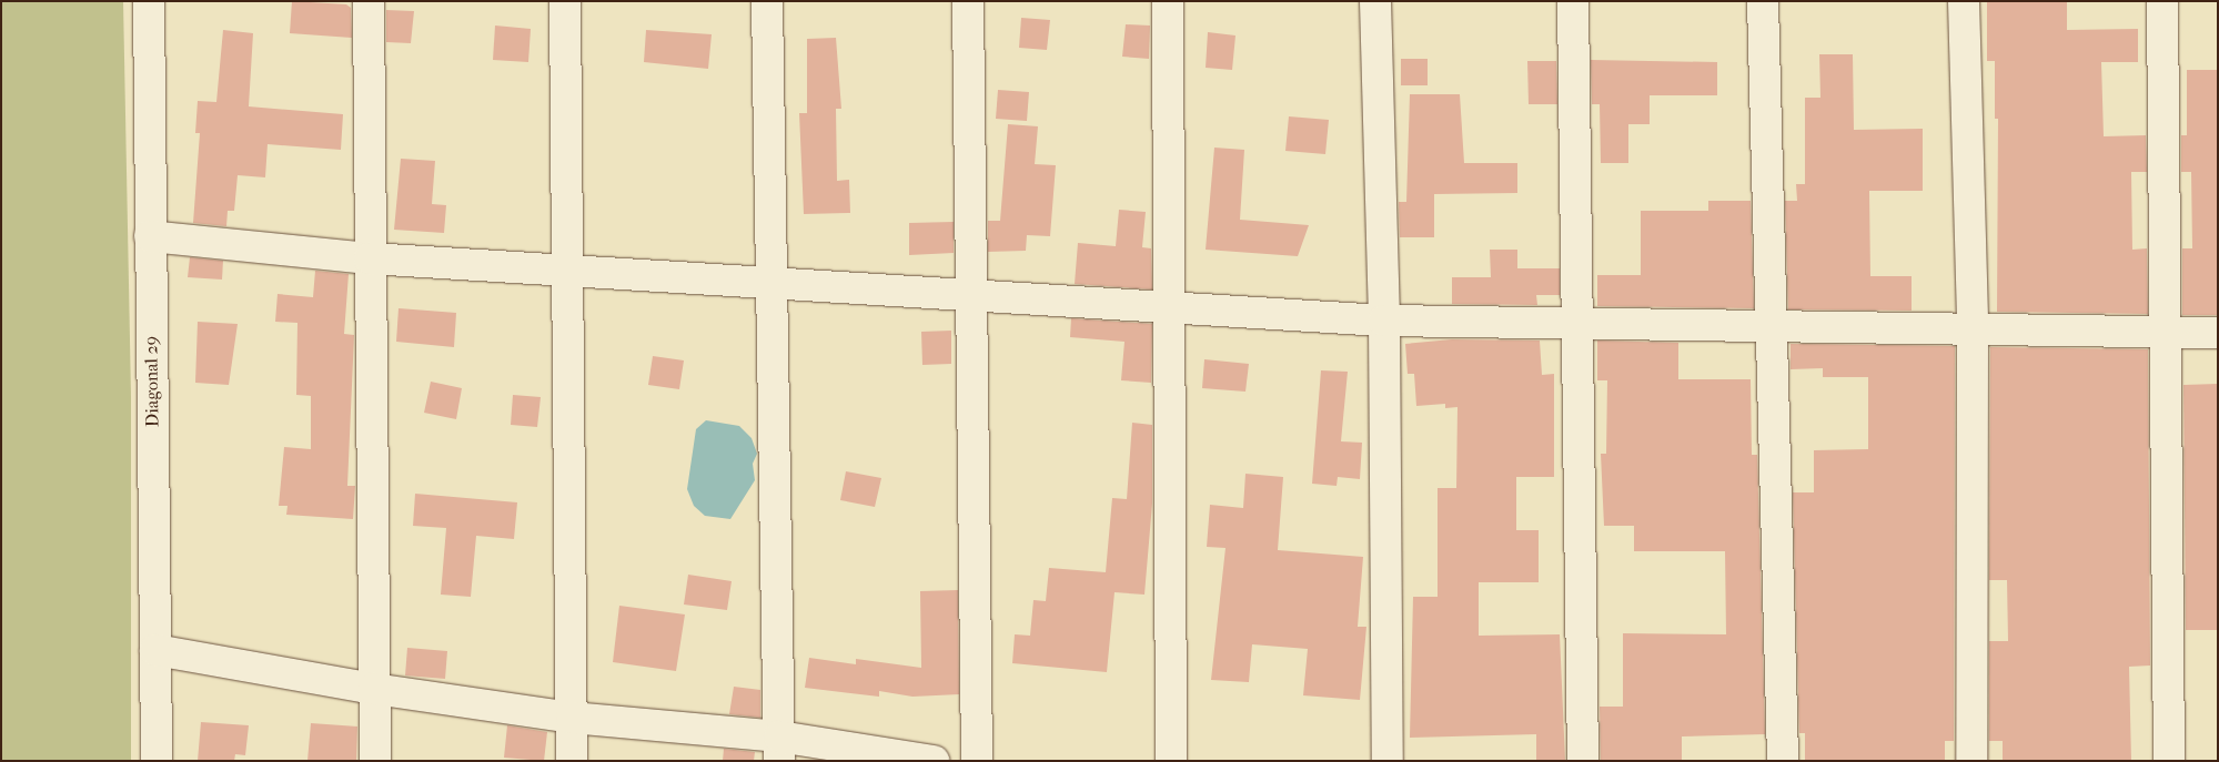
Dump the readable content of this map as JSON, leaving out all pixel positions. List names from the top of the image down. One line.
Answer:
{"streets":{"street":["Diagonal 29"]}}
